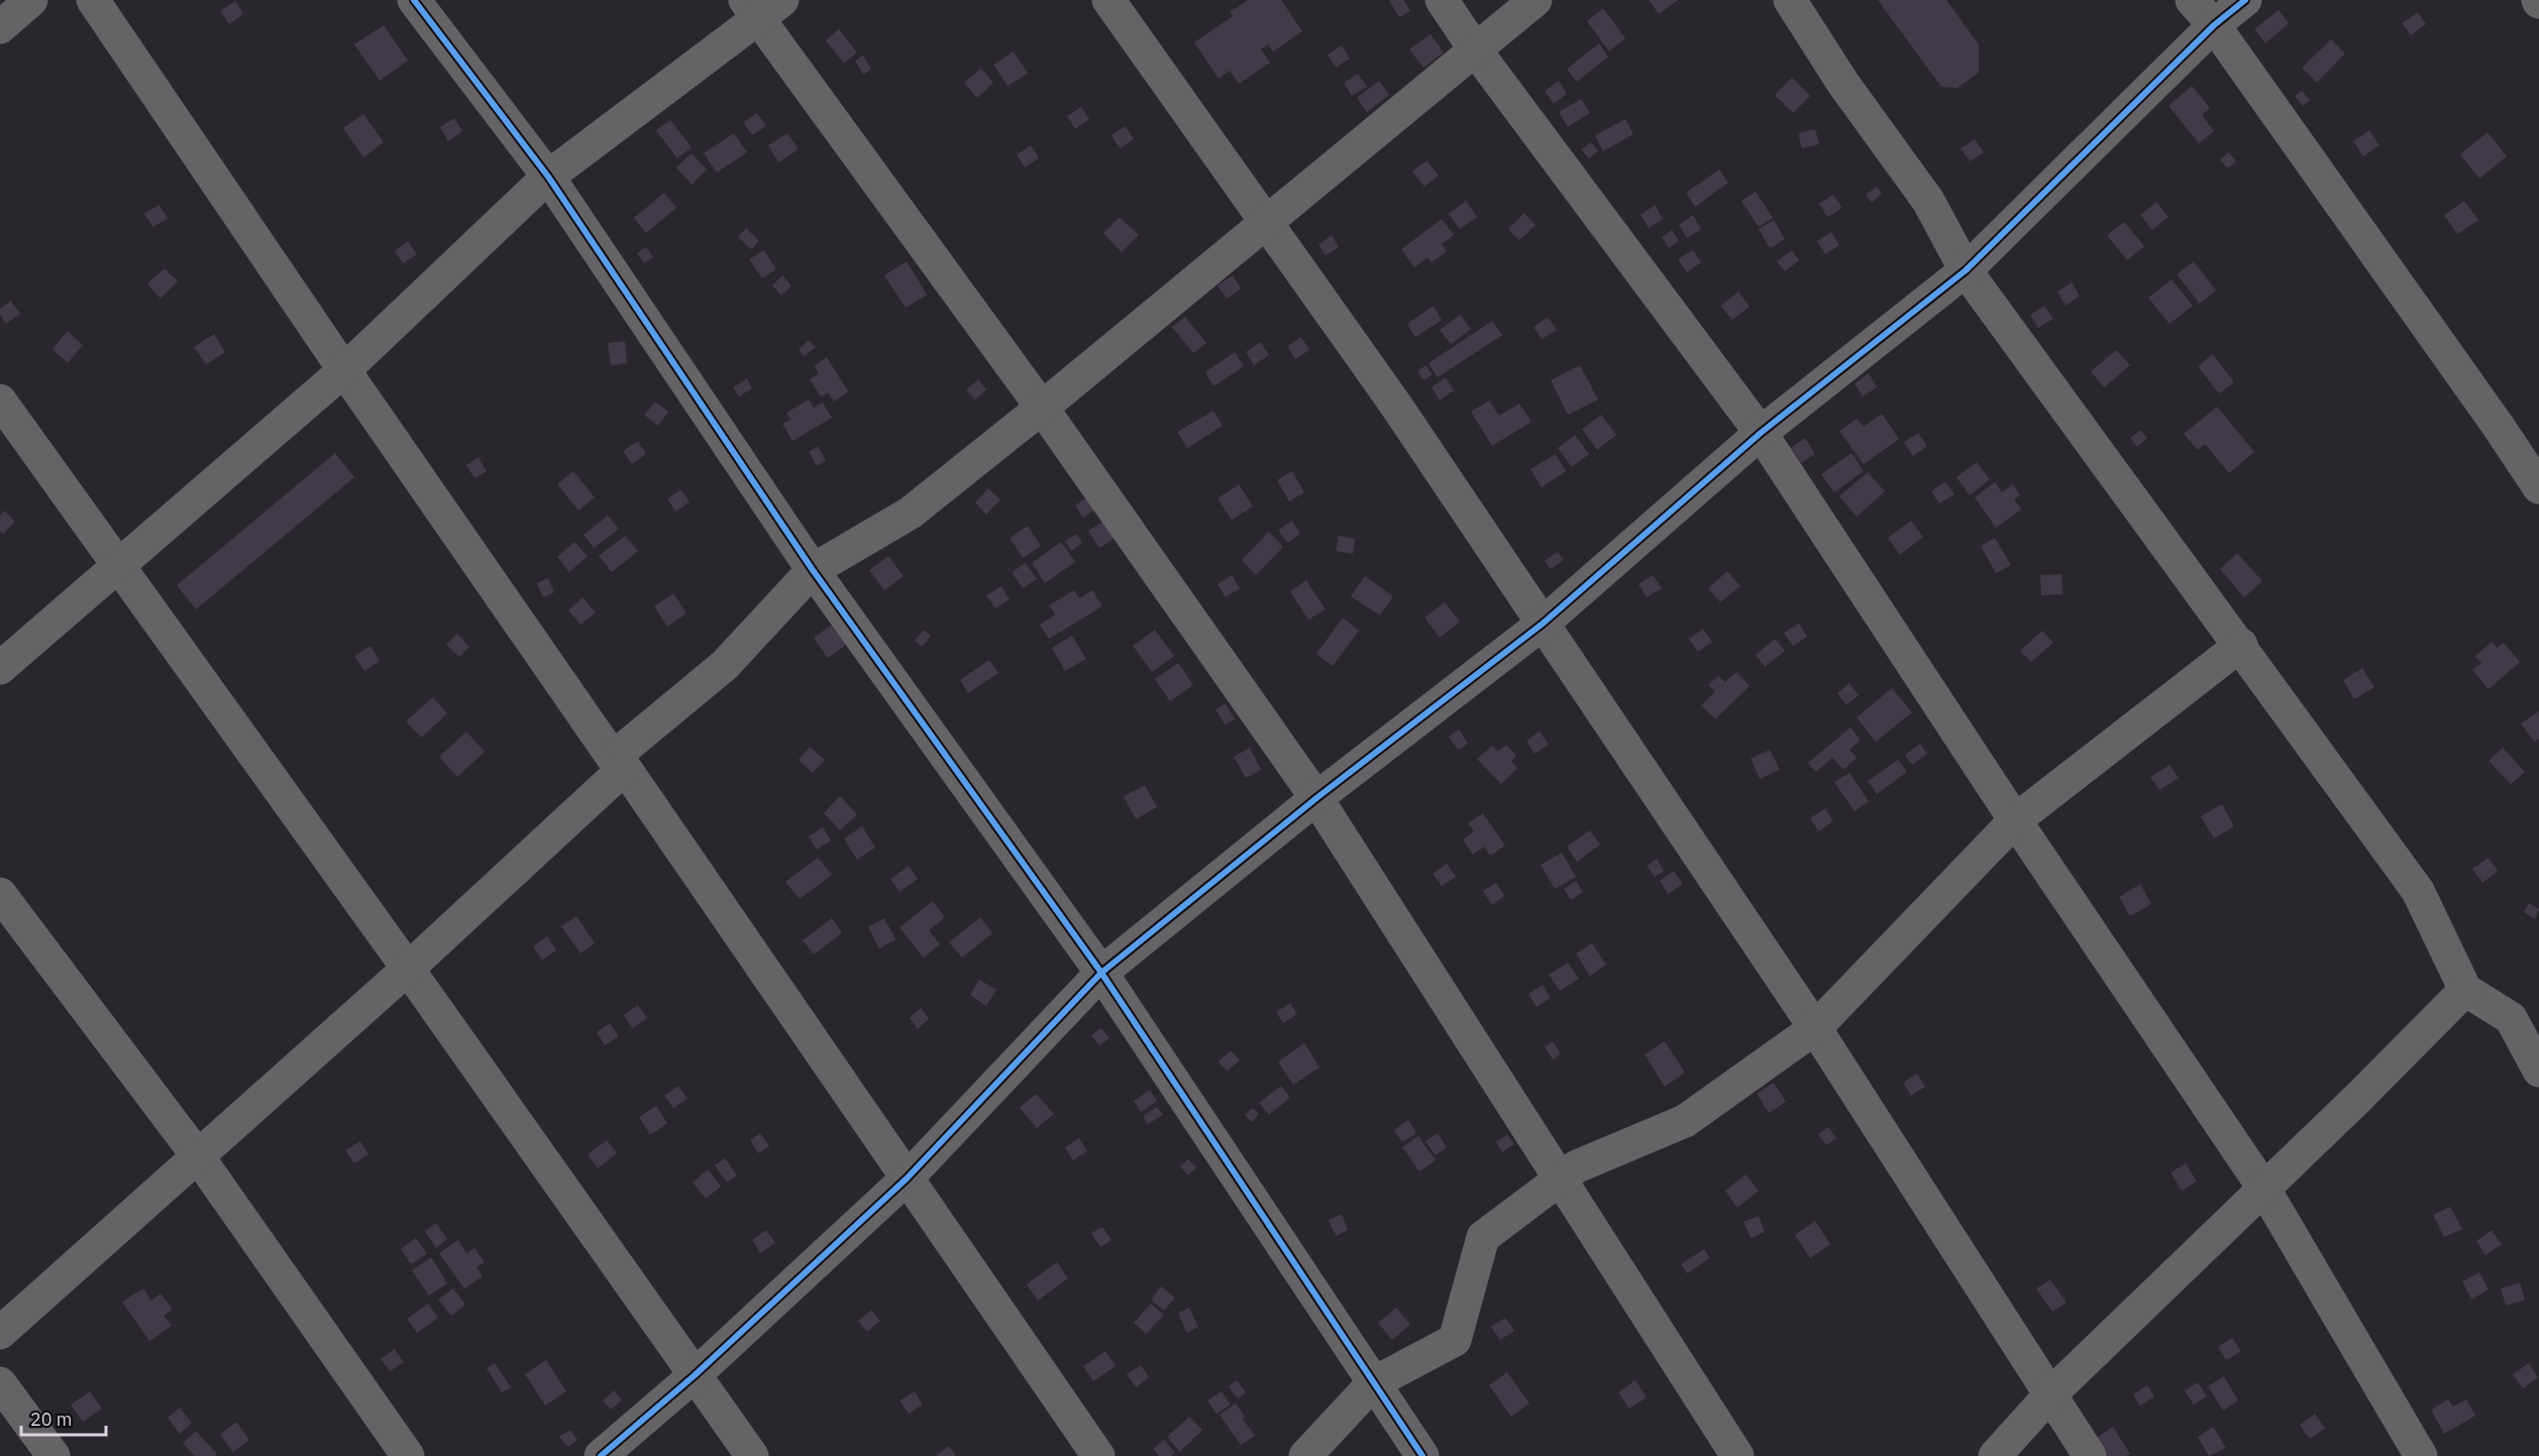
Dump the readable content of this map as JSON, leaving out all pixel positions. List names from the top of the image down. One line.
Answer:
{"scale_bar":"20 m"}
